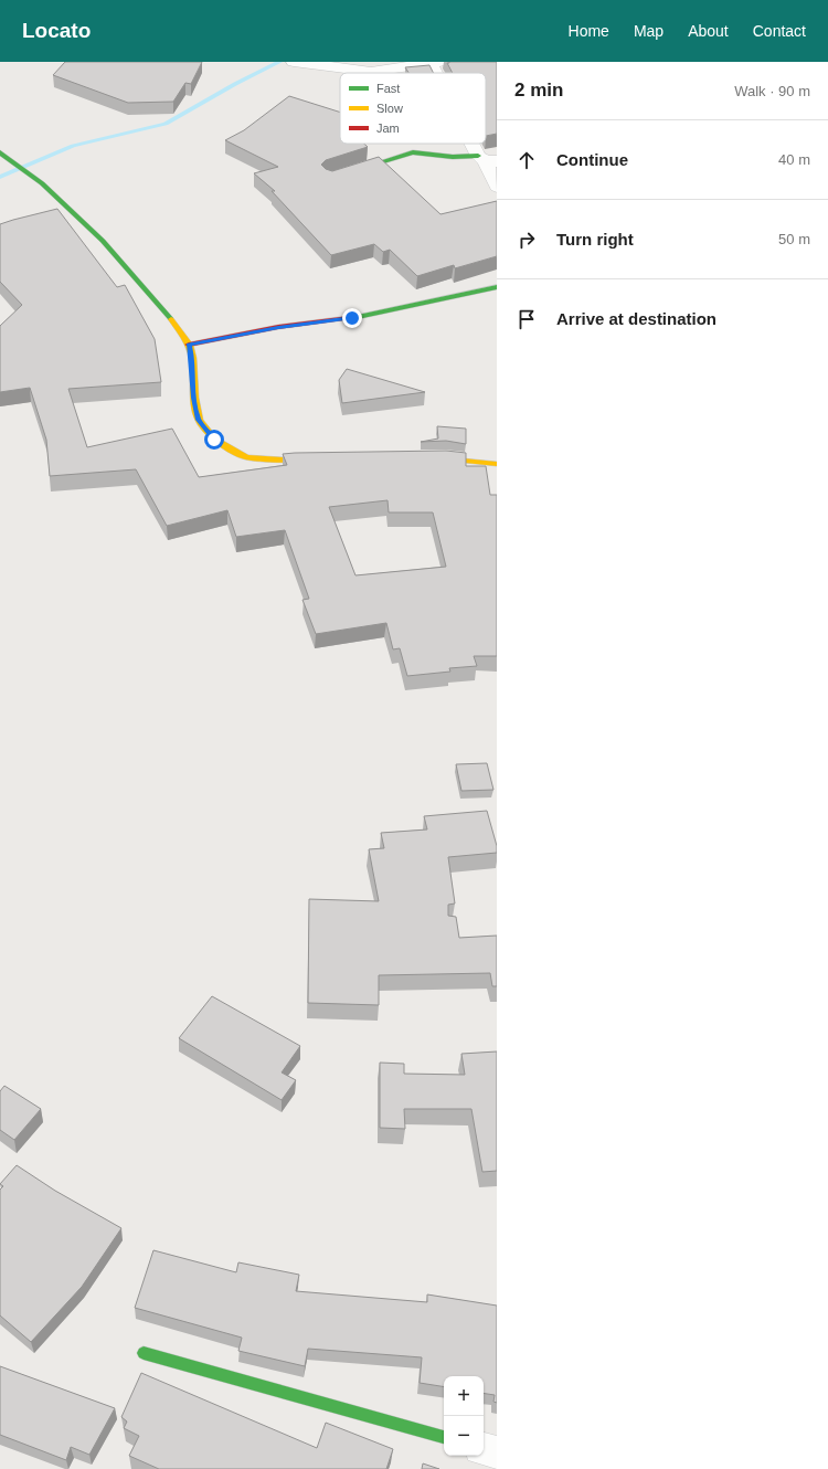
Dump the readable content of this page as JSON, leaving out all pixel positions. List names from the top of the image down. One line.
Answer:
{"legend":["Fast","Slow","Jam"],"page":{"header":"Locato","nav":["Home","Map","About","Contact"],"heading":["2 min","Walk · 90 m"],"list":[["Continue","40 m"],["Turn right","50 m"],"Arrive at destination"],"map_buttons":["+","−"]}}
